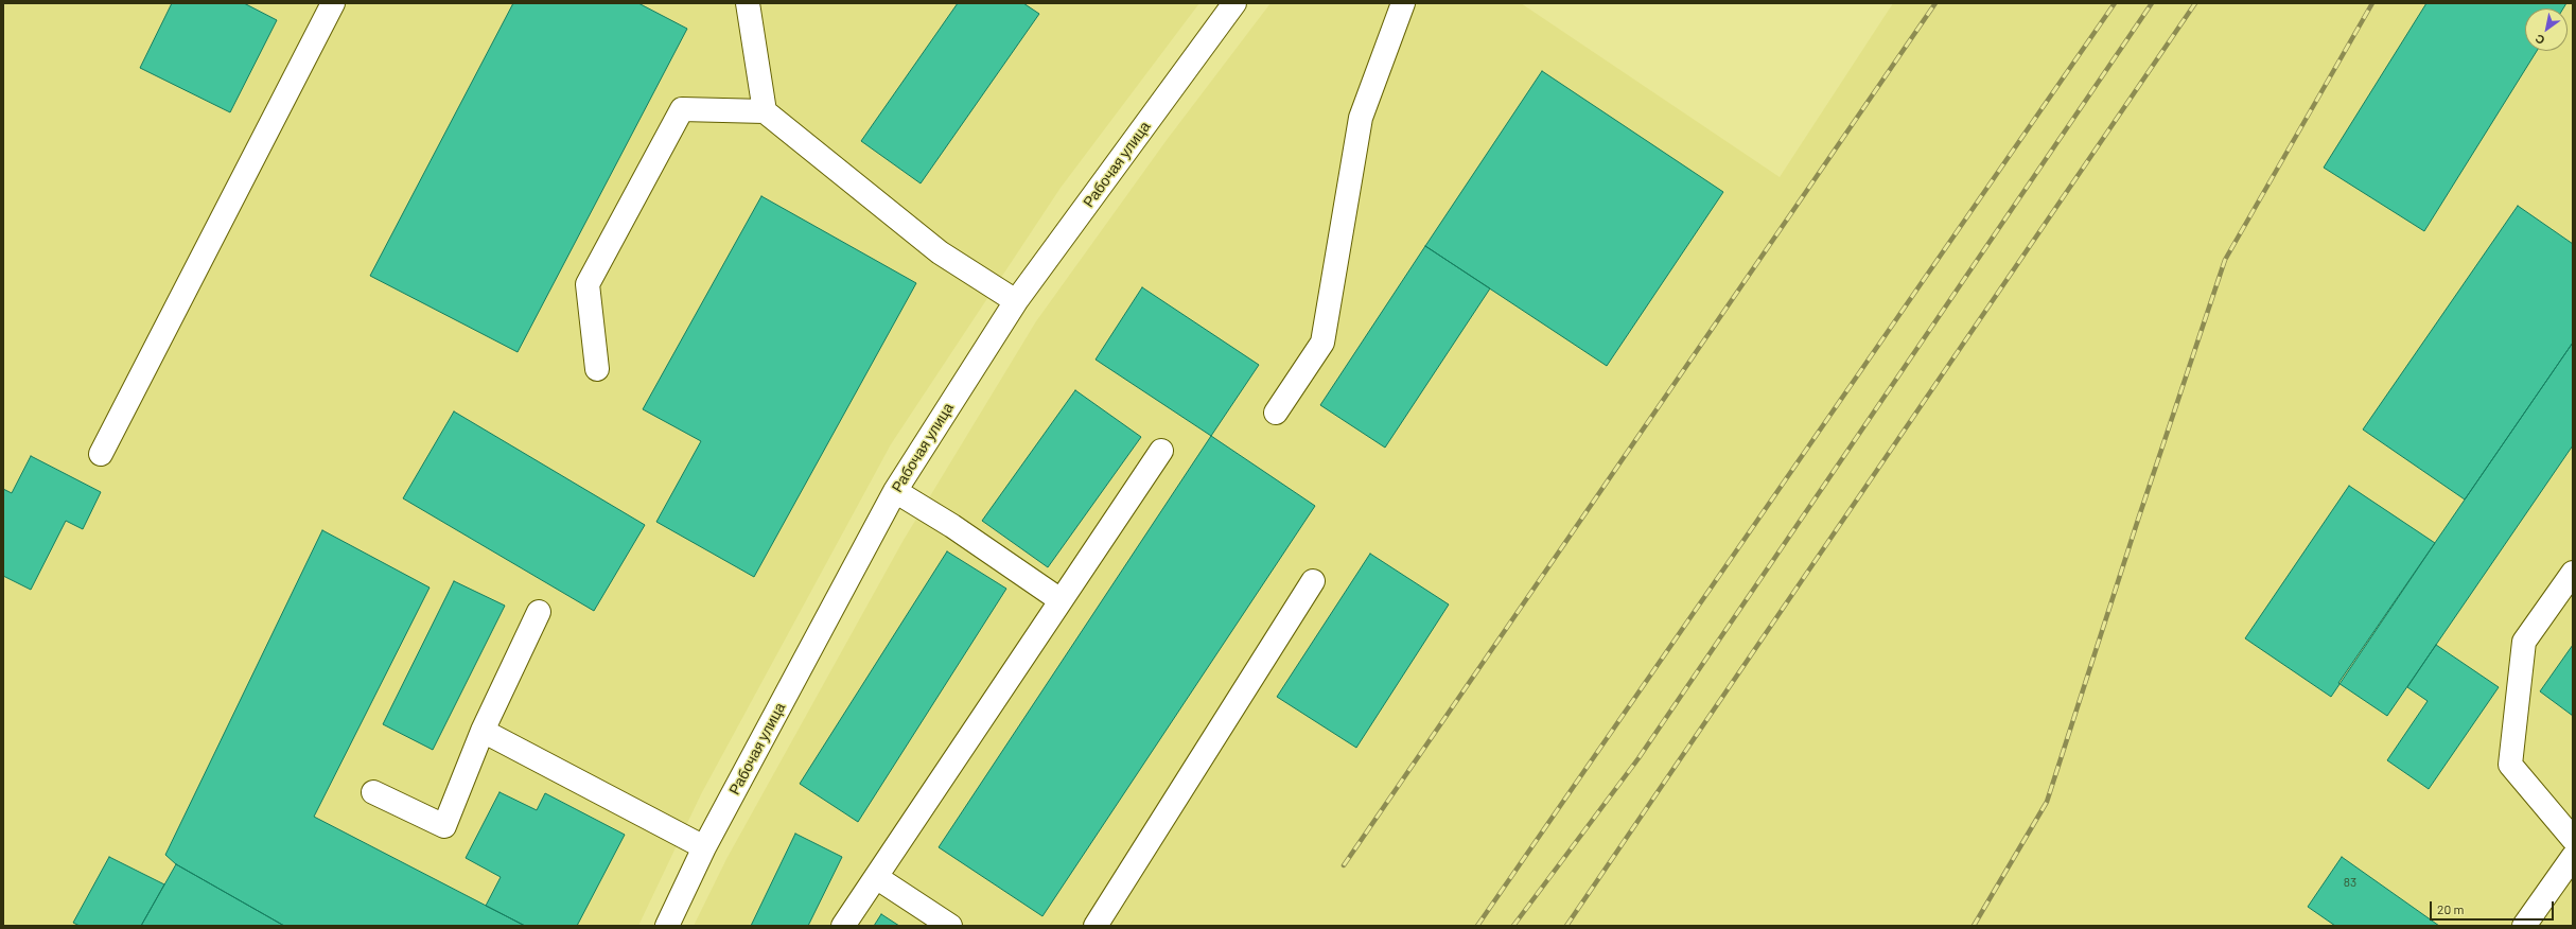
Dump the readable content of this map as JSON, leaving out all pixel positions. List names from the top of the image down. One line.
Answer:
{"streets":{"street":["Рабочая улица"]},"house_numbers":["83"],"scale_bar":"20 m","north":"bottom left"}
